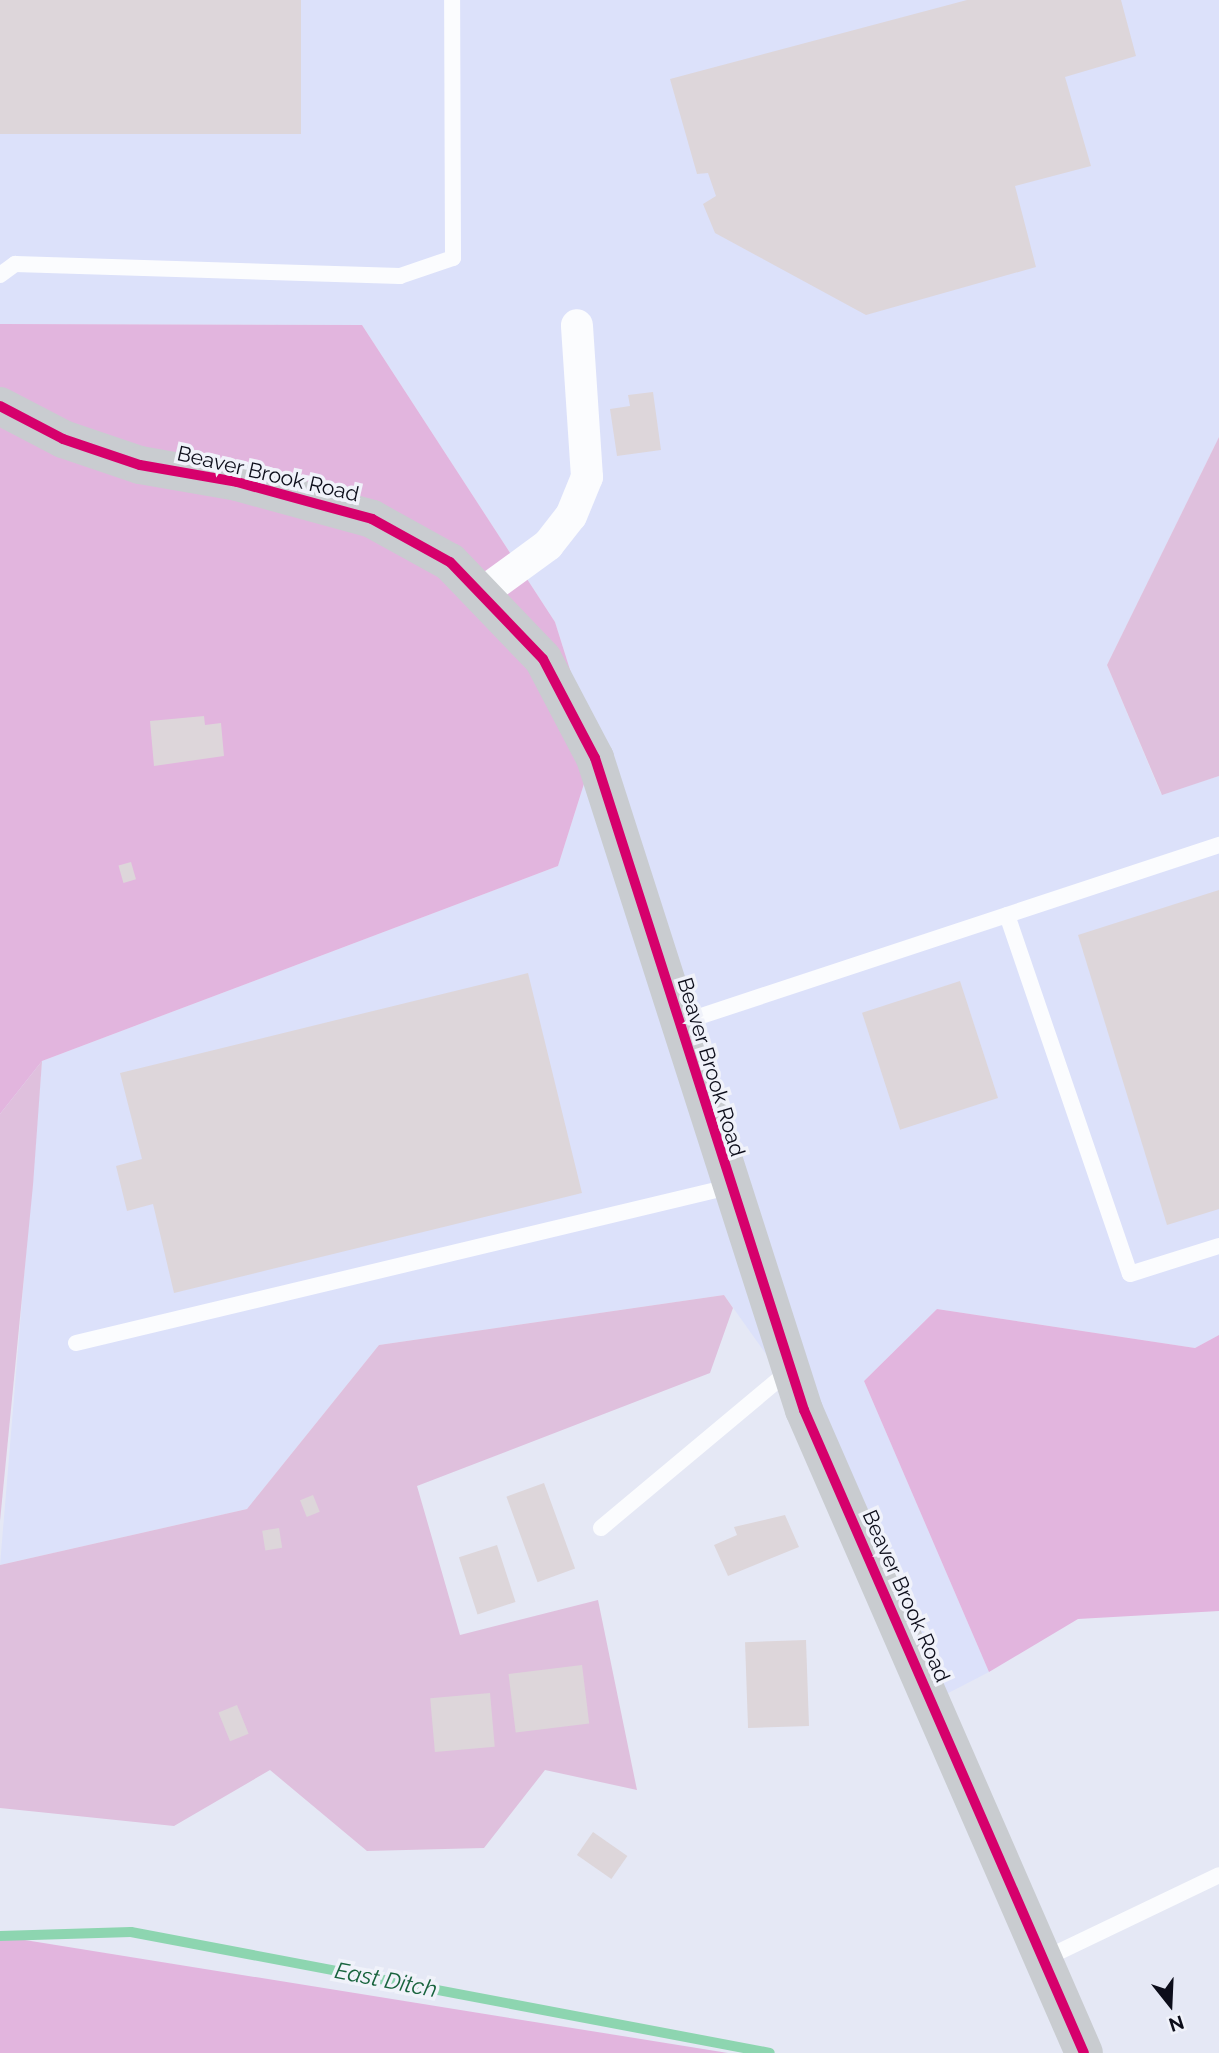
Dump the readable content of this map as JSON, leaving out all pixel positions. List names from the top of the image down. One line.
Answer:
{"streets":{"street":["Beaver Brook Road"]},"water":["East Ditch"],"north":"bottom"}
